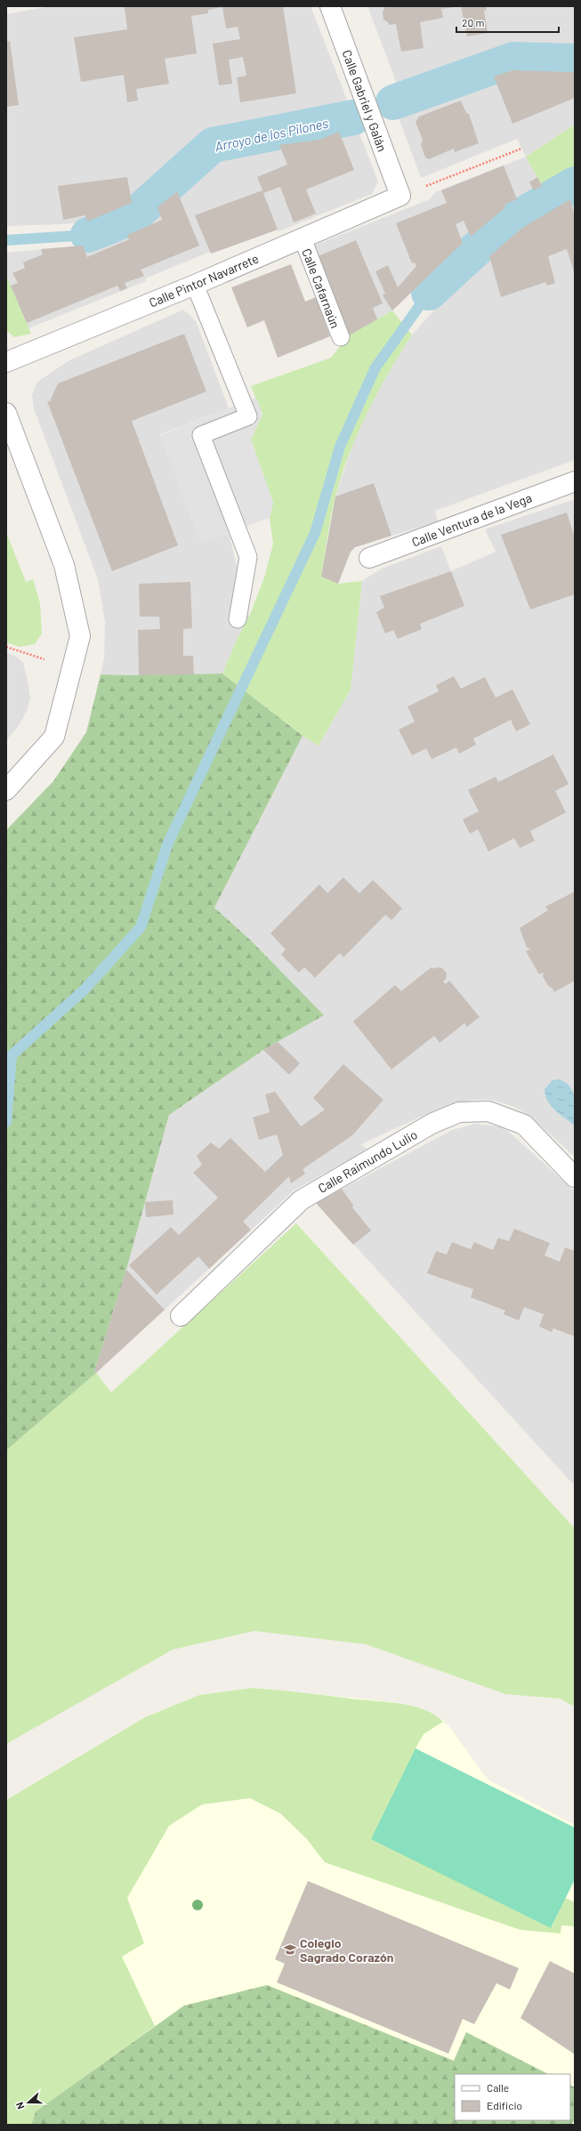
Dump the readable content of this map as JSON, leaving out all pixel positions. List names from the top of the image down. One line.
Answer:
{"streets":{"street":["Calle Gabriel y Galán","Calle Pintor Navarrete","Calle Ventura de la Vega","Calle Raimundo Lulio"],"lane":["Calle Cafarnaún"]},"crossings":[["Calle Gabriel y Galán","Calle Pintor Navarrete"],["Calle Pintor Navarrete","Calle Cafarnaún"]],"water":["Arroyo de los Pilones"],"places":{"school or university":["Colegio Sagrado Corazón"]},"legend":["Calle","Edificio"],"scale_bar":"20 m","north":"left"}
